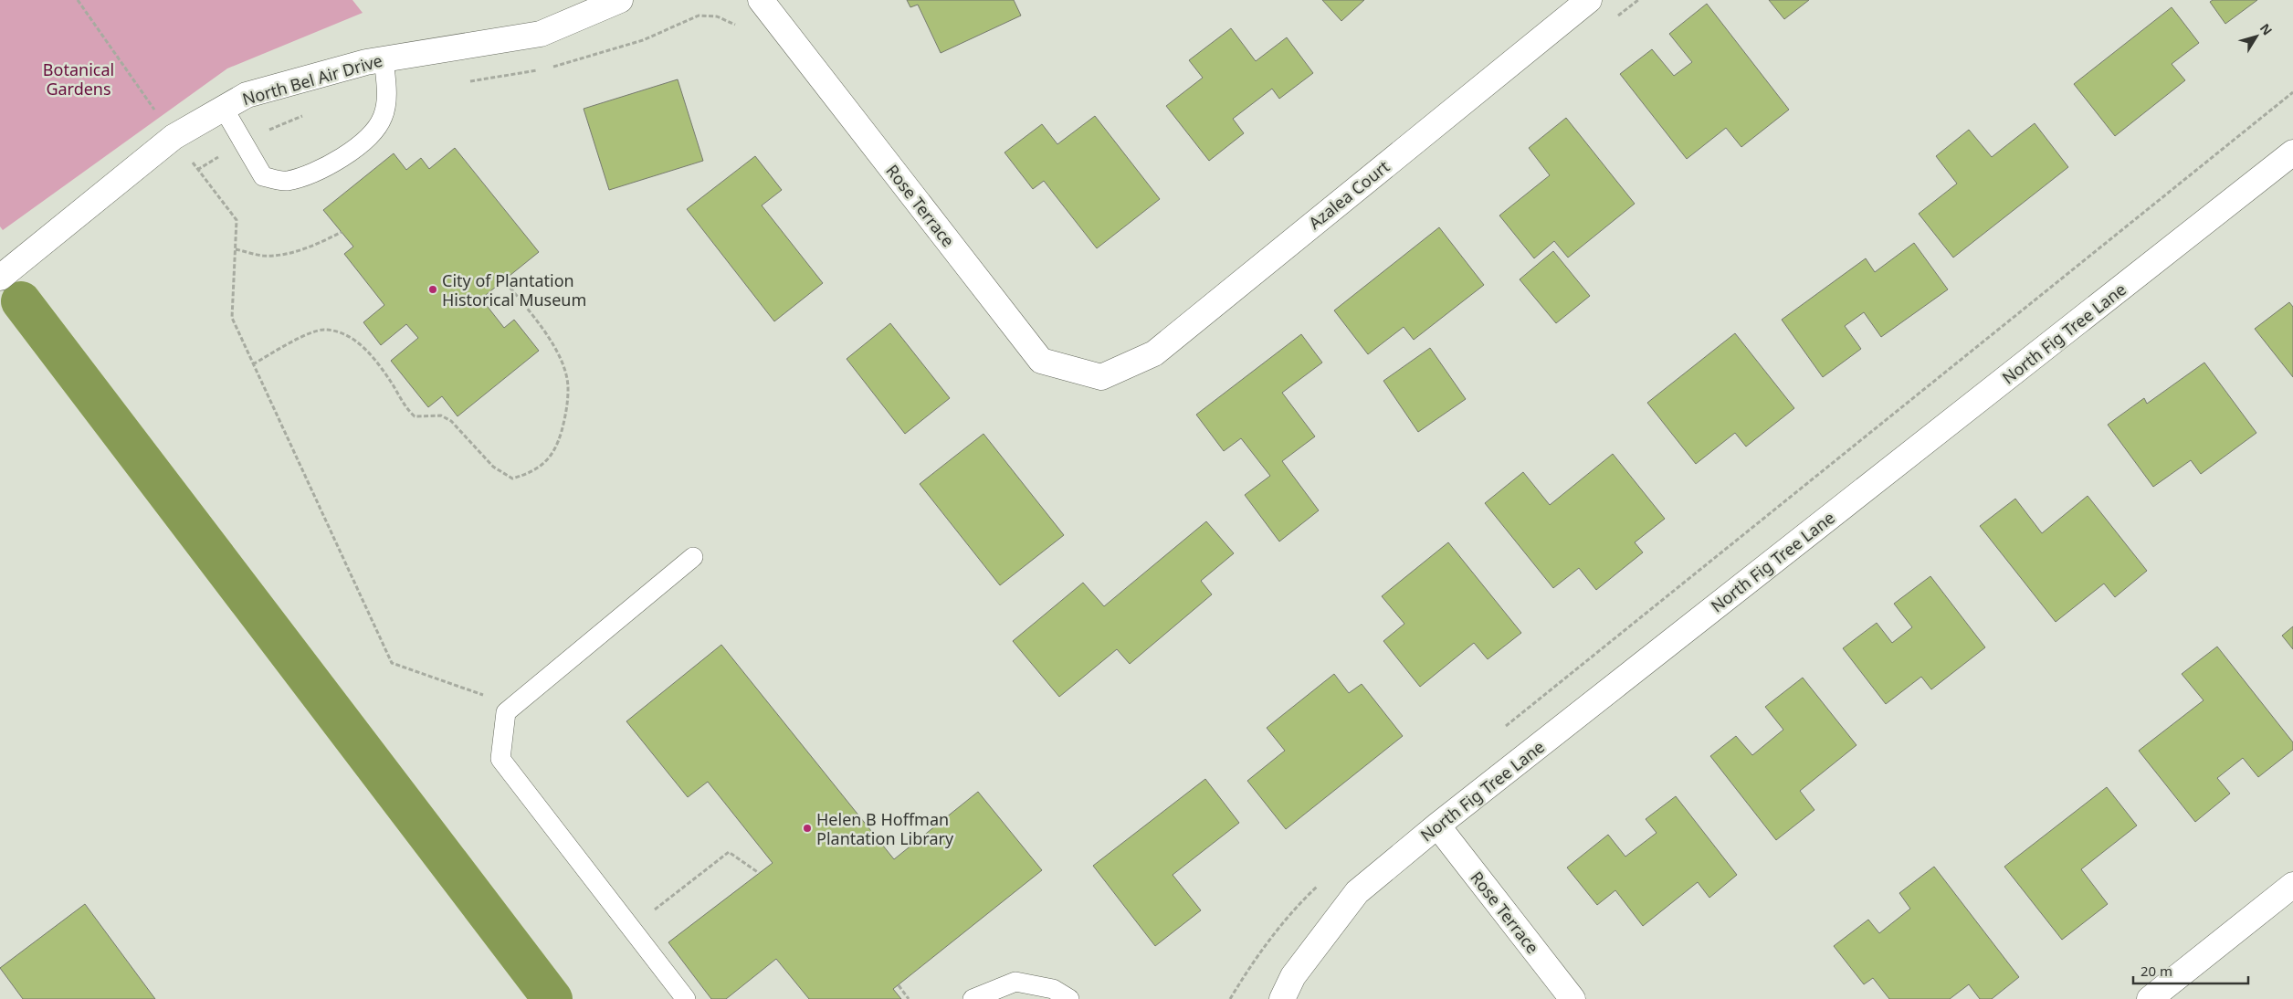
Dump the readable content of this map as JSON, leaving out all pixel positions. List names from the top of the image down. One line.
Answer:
{"streets":{"street":["North Bel Air Drive","Azalea Court","Rose Terrace","North Fig Tree Lane"]},"crossings":[["Azalea Court","Rose Terrace"],["Rose Terrace","North Fig Tree Lane"]],"parks":["Botanical Gardens"],"places":["City of Plantation Historical Museum","Helen B Hoffman Plantation Library"],"scale_bar":"20 m","north":"top right"}
